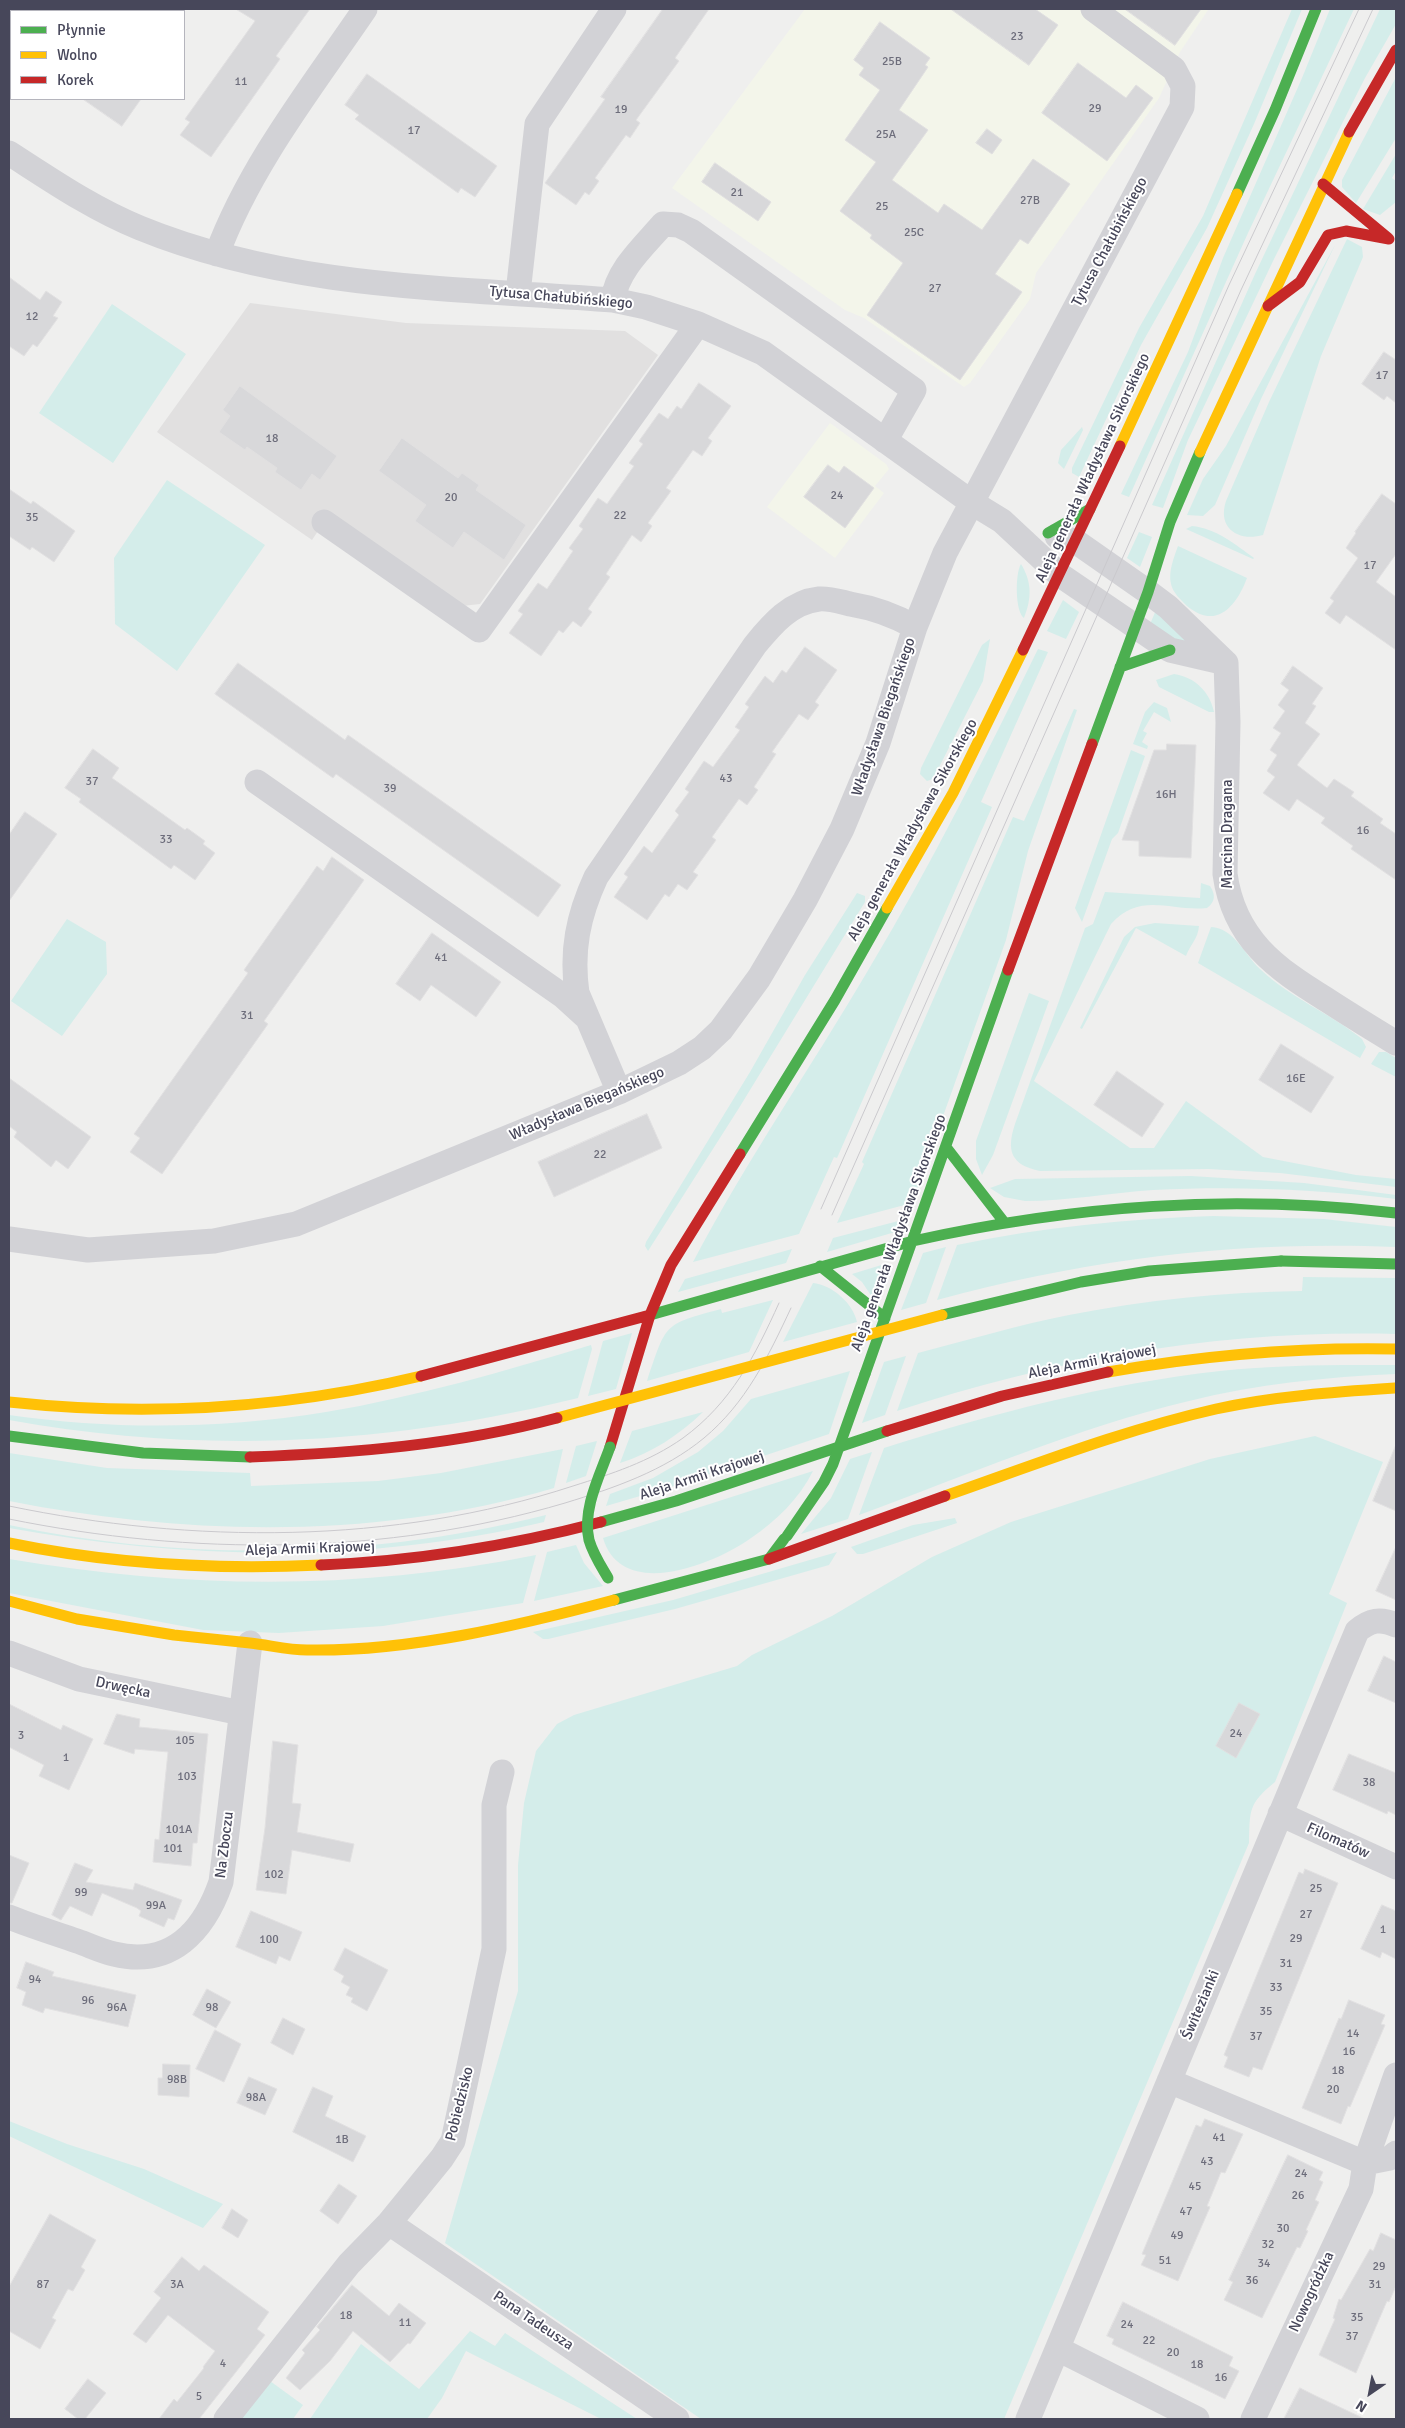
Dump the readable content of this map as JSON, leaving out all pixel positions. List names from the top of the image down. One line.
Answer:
{"streets":{"main road":["Aleja generała Władysława Sikorskiego","Aleja Armii Krajowej"],"street":["Tytusa Chałubińskiego","Władysława Biegańskiego","Marcina Dragana","Drwęcka","Filomatów","Na Zboczu","Świtezianki","Pobiedzisko","Nowogródzka","Pana Tadeusza"]},"crossings":[["Tytusa Chałubińskiego","Aleja generała Władysława Sikorskiego"],["Tytusa Chałubińskiego","Władysława Biegańskiego"],["Drwęcka","Na Zboczu"],["Filomatów","Świtezianki"],["Pobiedzisko","Pana Tadeusza"]],"house_numbers":["23","25B","11","29","19","17","25A","21","27B","25","25C","27","12","17","18","24","20","22","35","17","43","37","39","16H","16","33","41","31","16E","22","24","3","105","1","103","38","101A","101","102","25","99","99A","27","1","29","100","31","94","33","96","96A","98","35","14","37","16","18","98B","20","98A","41","1B","43","24","45","26","47","30","49","32","51","34","29","36","87","3A","31","18","35","11","24","37","22","20","4","18","16","5"],"legend":["Płynnie","Wolno","Korek"],"north":"bottom left"}
